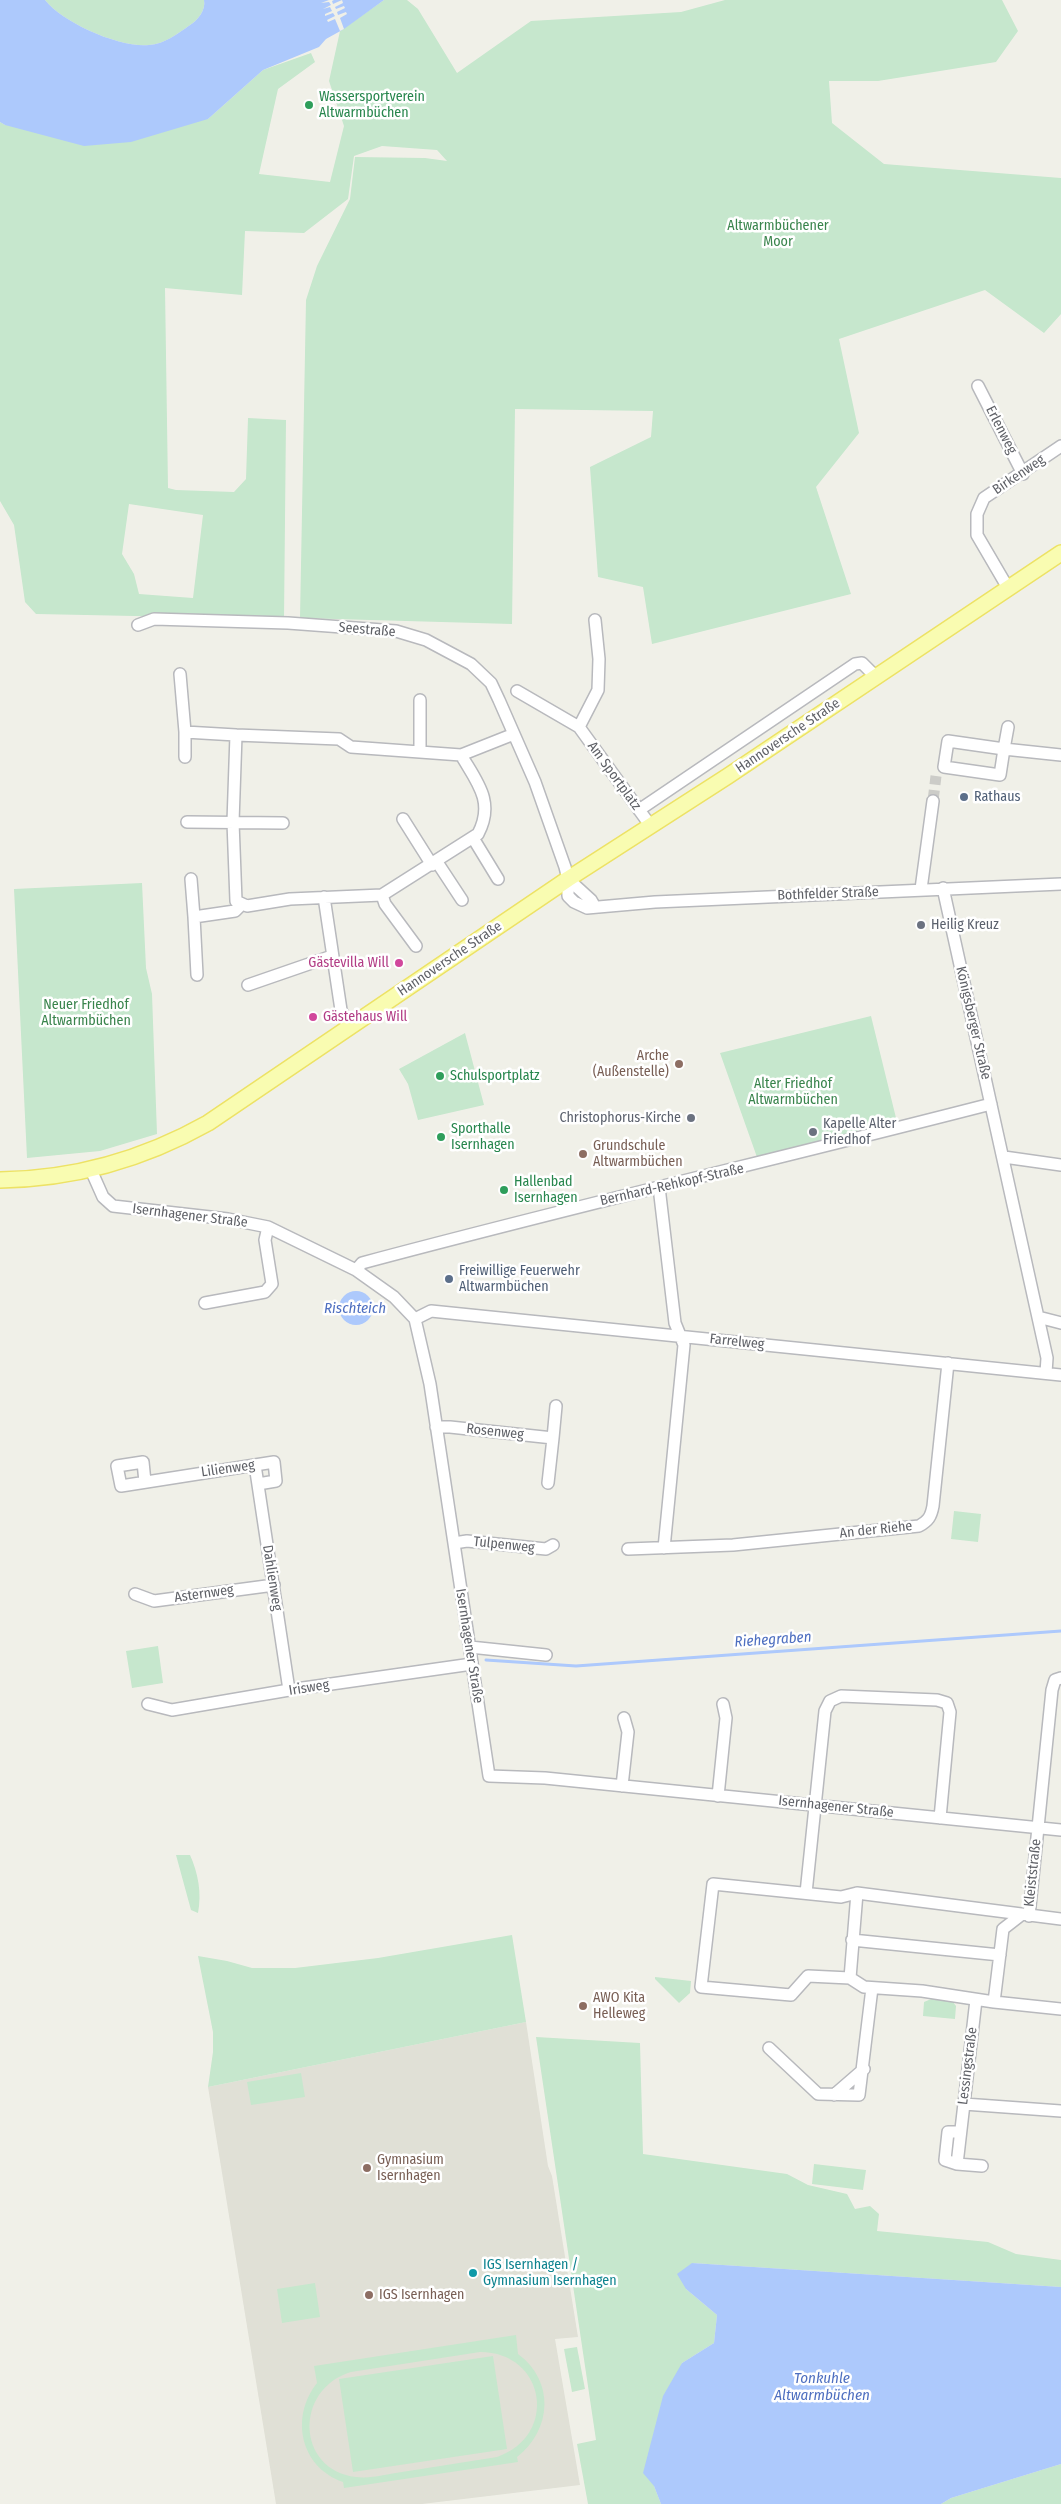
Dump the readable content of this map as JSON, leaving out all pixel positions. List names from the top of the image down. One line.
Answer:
{"streets":{"main road":["Hannoversche Straße"],"street":["Erlenweg","Birkenweg","Seestraße","Am Sportplatz","Bothfelder Straße","Königsberger Straße","Bernhard-Rehkopf-Straße","Isernhagener Straße","Farrelweg","Rosenweg","Lilienweg","An der Riehe","Tulpenweg","Dahlienweg","Asternweg","Irisweg","Kleiststraße","Lessingstraße"]},"crossings":[["Erlenweg","Birkenweg"],["Birkenweg","Hannoversche Straße"],["Seestraße","Hannoversche Straße"],["Seestraße","Bothfelder Straße"],["Hannoversche Straße","Am Sportplatz"],["Hannoversche Straße","Bothfelder Straße"],["Hannoversche Straße","Isernhagener Straße"],["Bothfelder Straße","Königsberger Straße"],["Königsberger Straße","Bernhard-Rehkopf-Straße"],["Königsberger Straße","Farrelweg"],["Bernhard-Rehkopf-Straße","Isernhagener Straße"],["Isernhagener Straße","Farrelweg"],["Isernhagener Straße","Rosenweg"],["Isernhagener Straße","Tulpenweg"],["Isernhagener Straße","Irisweg"],["Isernhagener Straße","Kleiststraße"],["Farrelweg","An der Riehe"],["Lilienweg","Dahlienweg"],["Dahlienweg","Asternweg"],["Dahlienweg","Irisweg"]],"water":["Rischteich","Riehegraben","Tonkuhle Altwarmbüchen"],"parks":["Altwarmbüchener Moor","Neuer Friedhof Altwarmbüchen","Alter Friedhof Altwarmbüchen"],"places":["Wassersportverein Altwarmbüchen","Rathaus","Heilig Kreuz","Gästevilla Will","Gästehaus Will","Arche (Außenstelle)","Schulsportplatz","Christophorus-Kirche","Kapelle Alter Friedhof","Sporthalle Isernhagen","Grundschule Altwarmbüchen","Hallenbad Isernhagen","Freiwillige Feuerwehr Altwarmbüchen","AWO Kita Helleweg","Gymnasium Isernhagen","IGS Isernhagen / Gymnasium Isernhagen","IGS Isernhagen"]}
